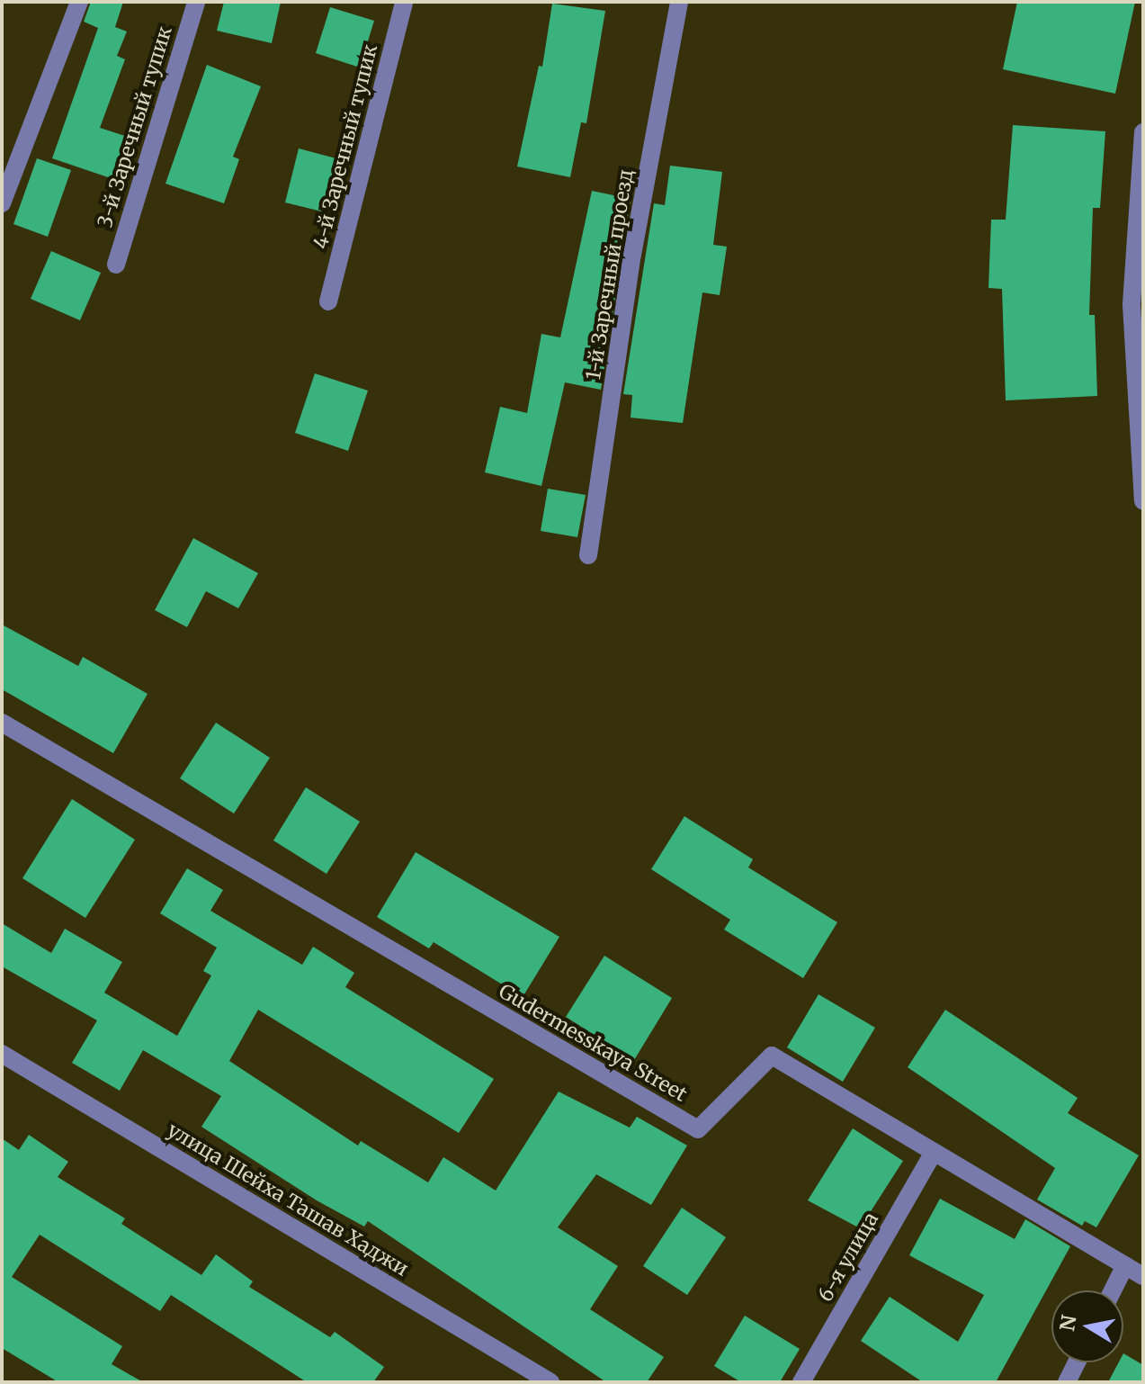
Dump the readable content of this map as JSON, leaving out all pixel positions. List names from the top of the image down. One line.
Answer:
{"streets":{"street":["3-й Заречный тупик","4-й Заречный тупик","1-й Заречный проезд","Gudermesskaya Street","улица Шейха Ташав Хаджи","6-я улица"]},"crossings":[["Gudermesskaya Street","6-я улица"]],"north":"left"}
